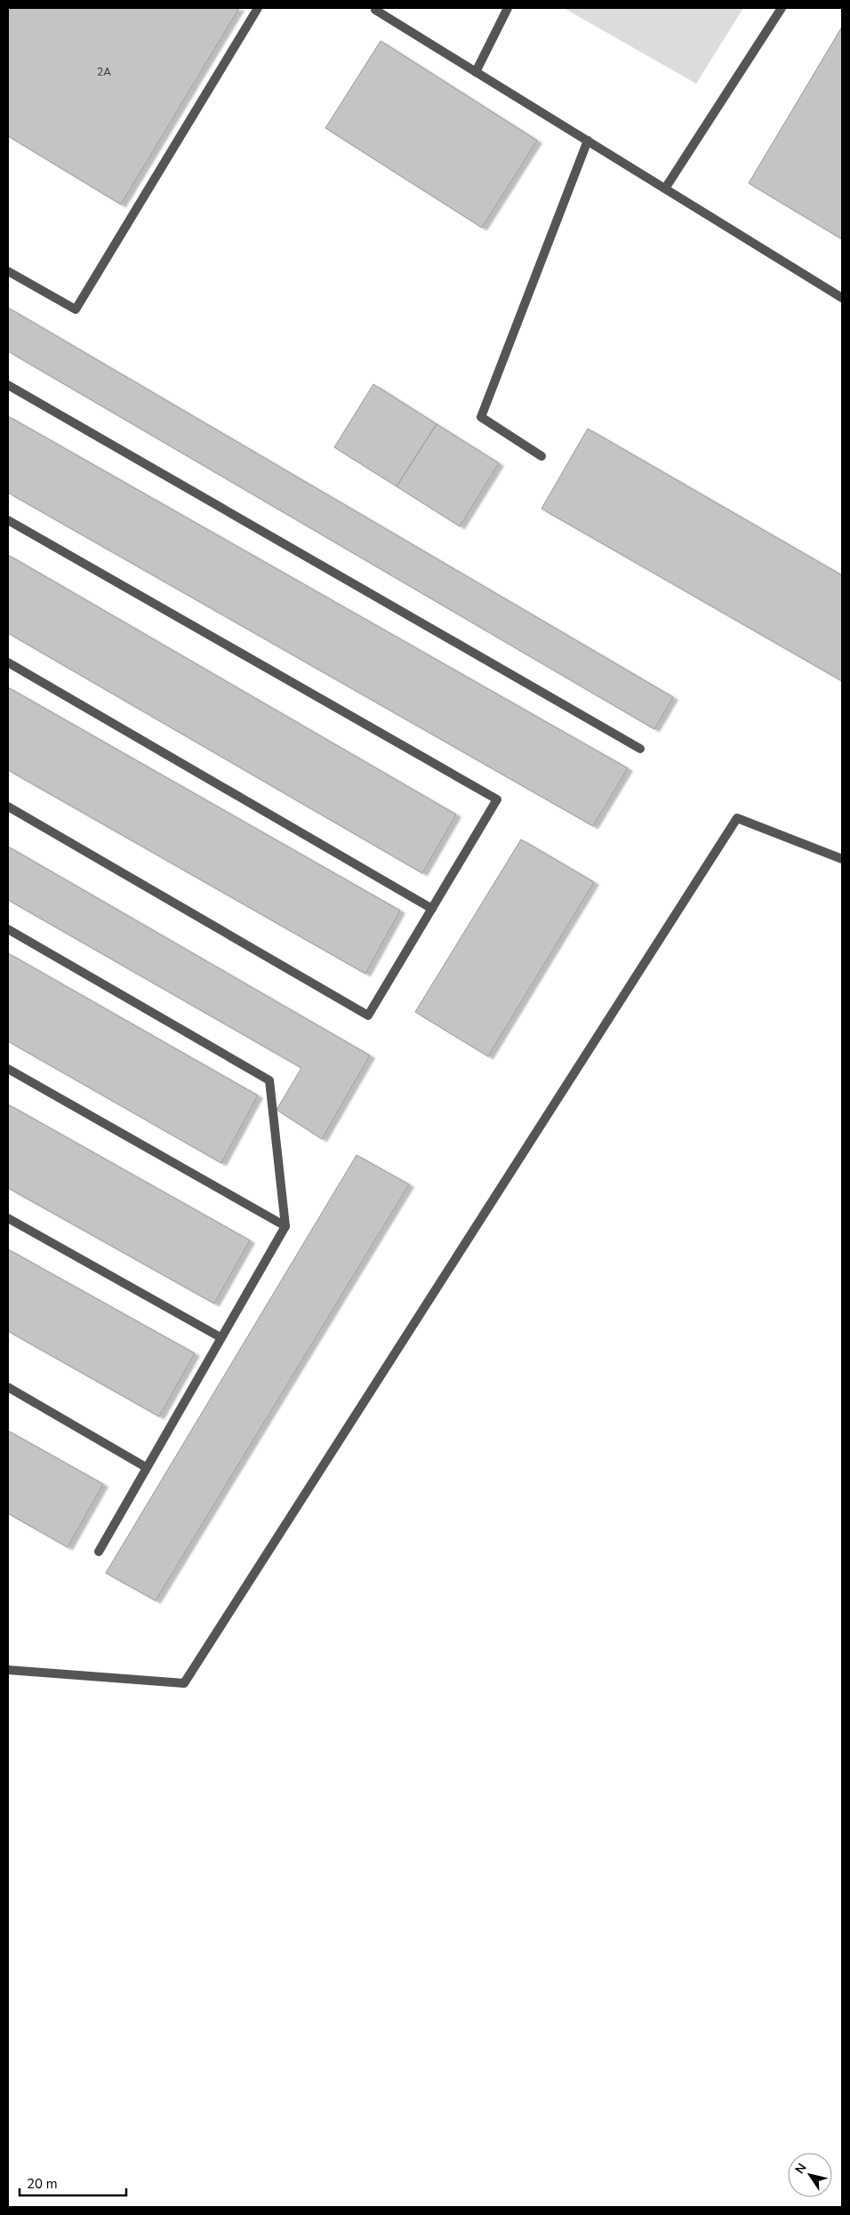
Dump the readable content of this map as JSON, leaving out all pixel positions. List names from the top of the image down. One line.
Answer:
{"house_numbers":["2А"],"scale_bar":"20 m","north":"top left"}
